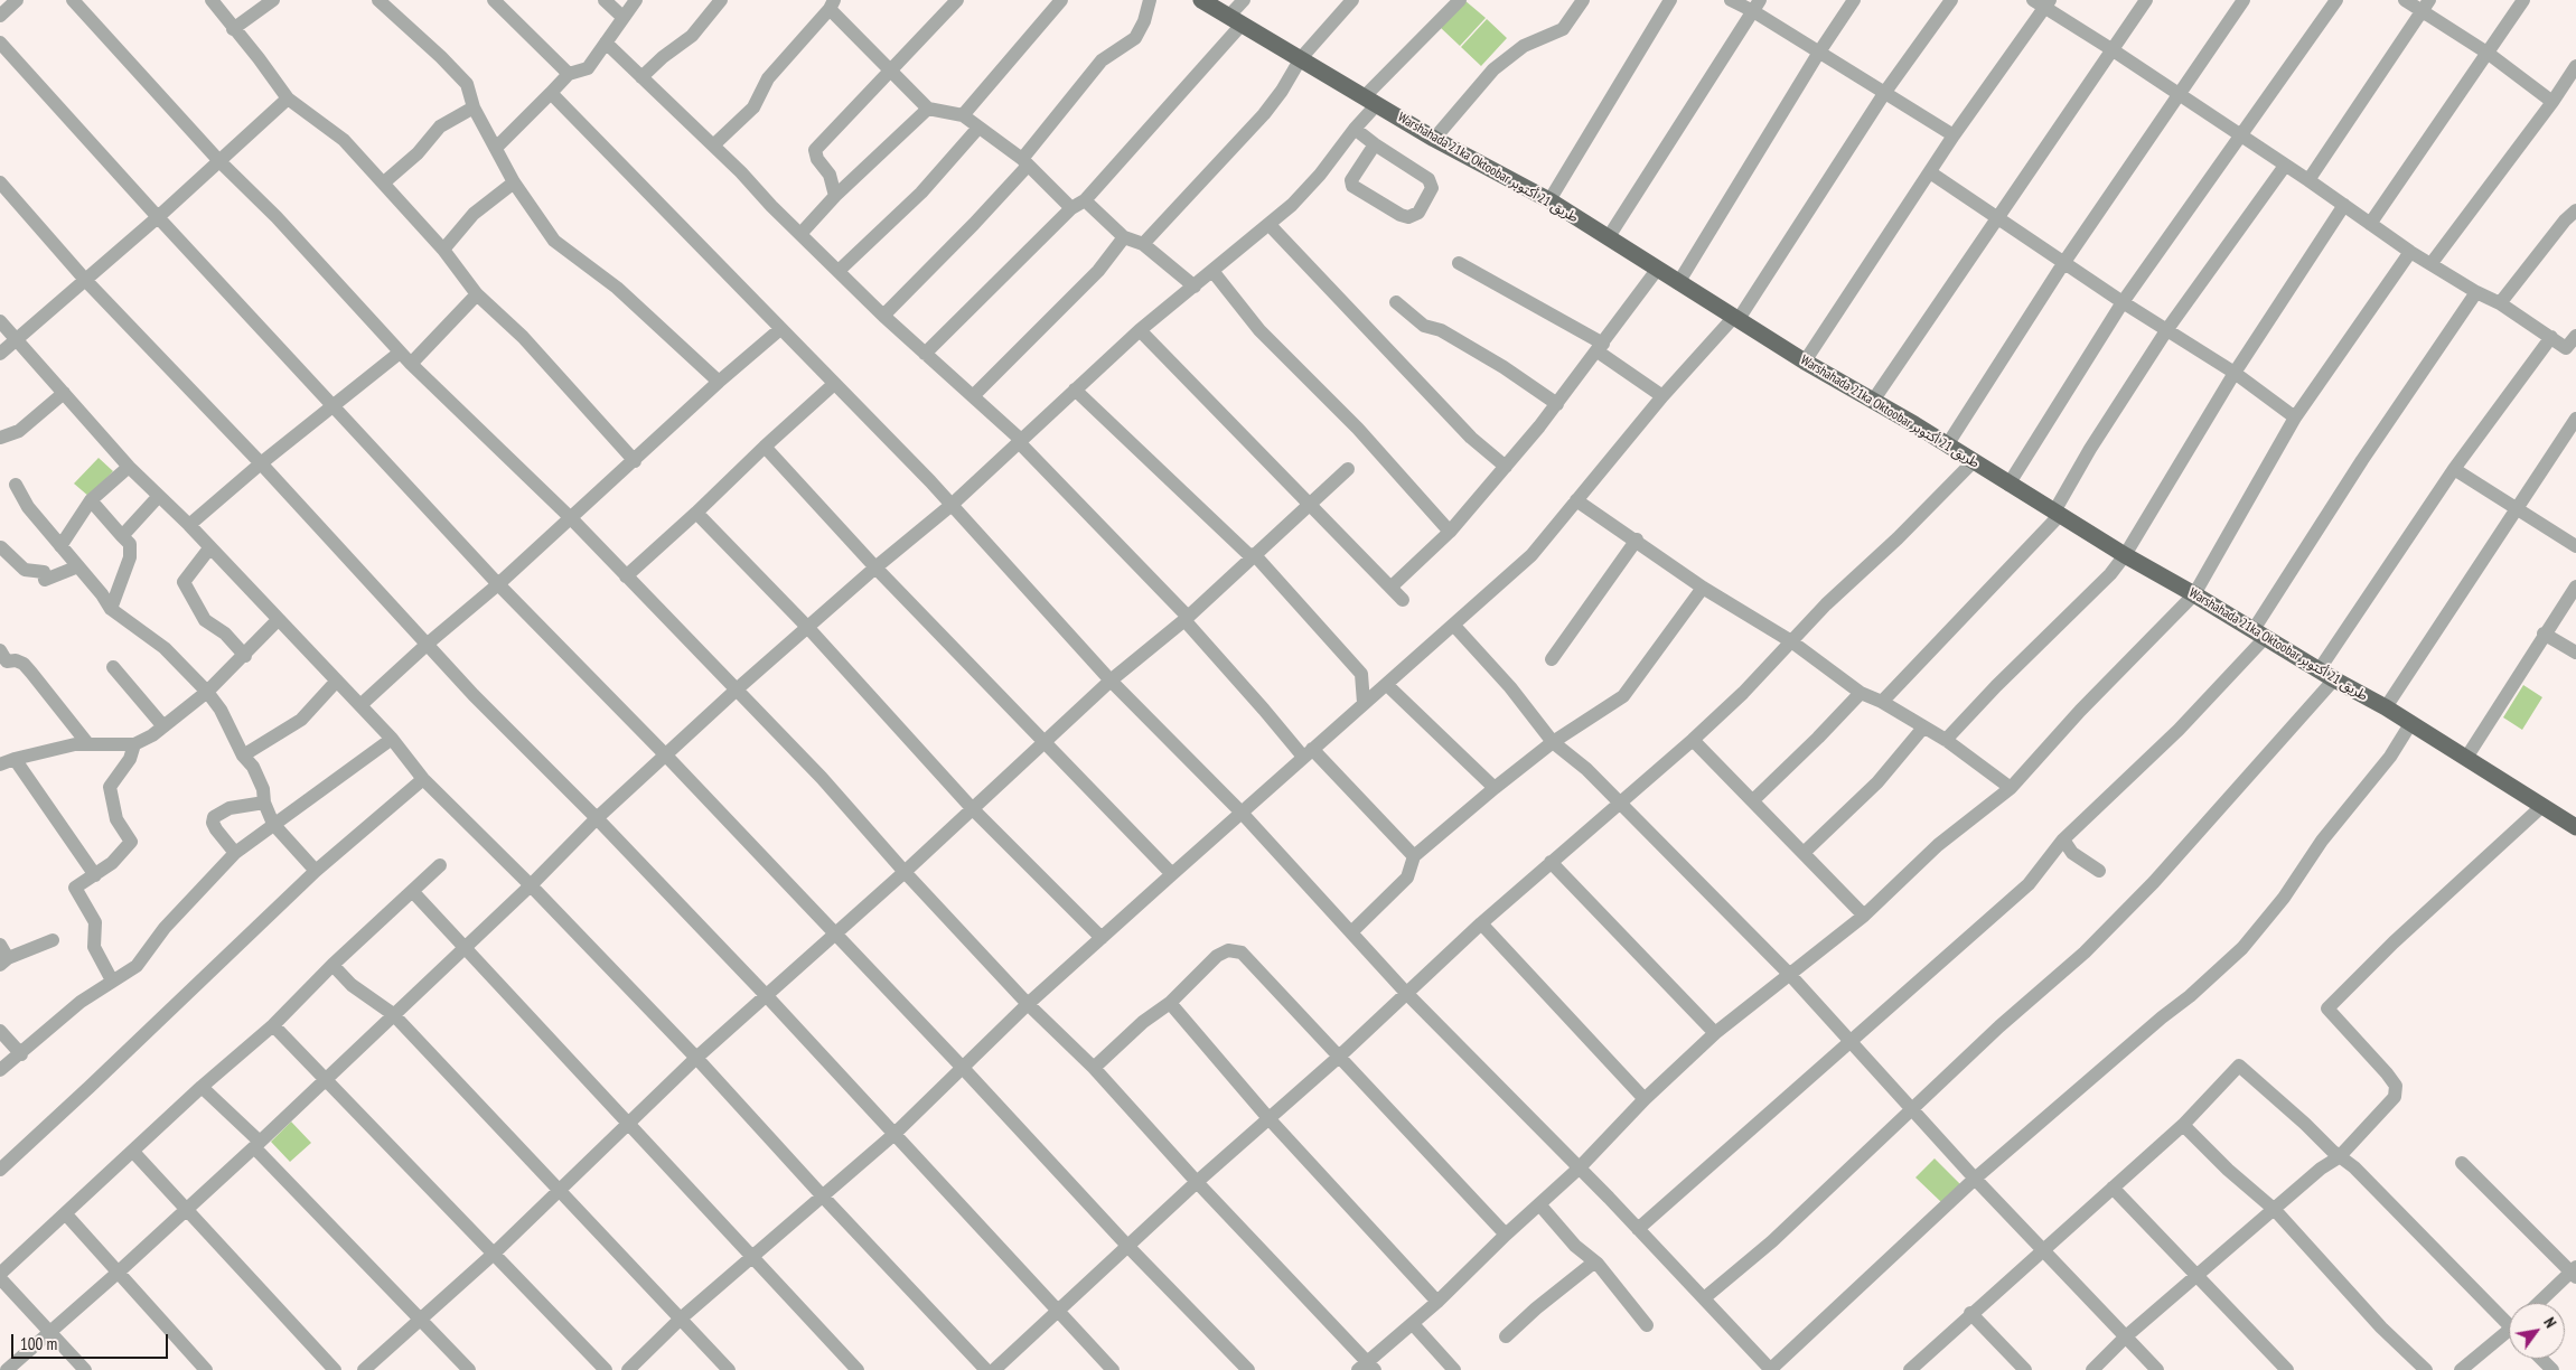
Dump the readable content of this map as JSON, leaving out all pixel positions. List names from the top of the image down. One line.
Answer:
{"streets":{"main road":["Warshahada 21ka Oktoobar طريق 21 أكتوبر"]},"scale_bar":"100 m","north":"top right"}
